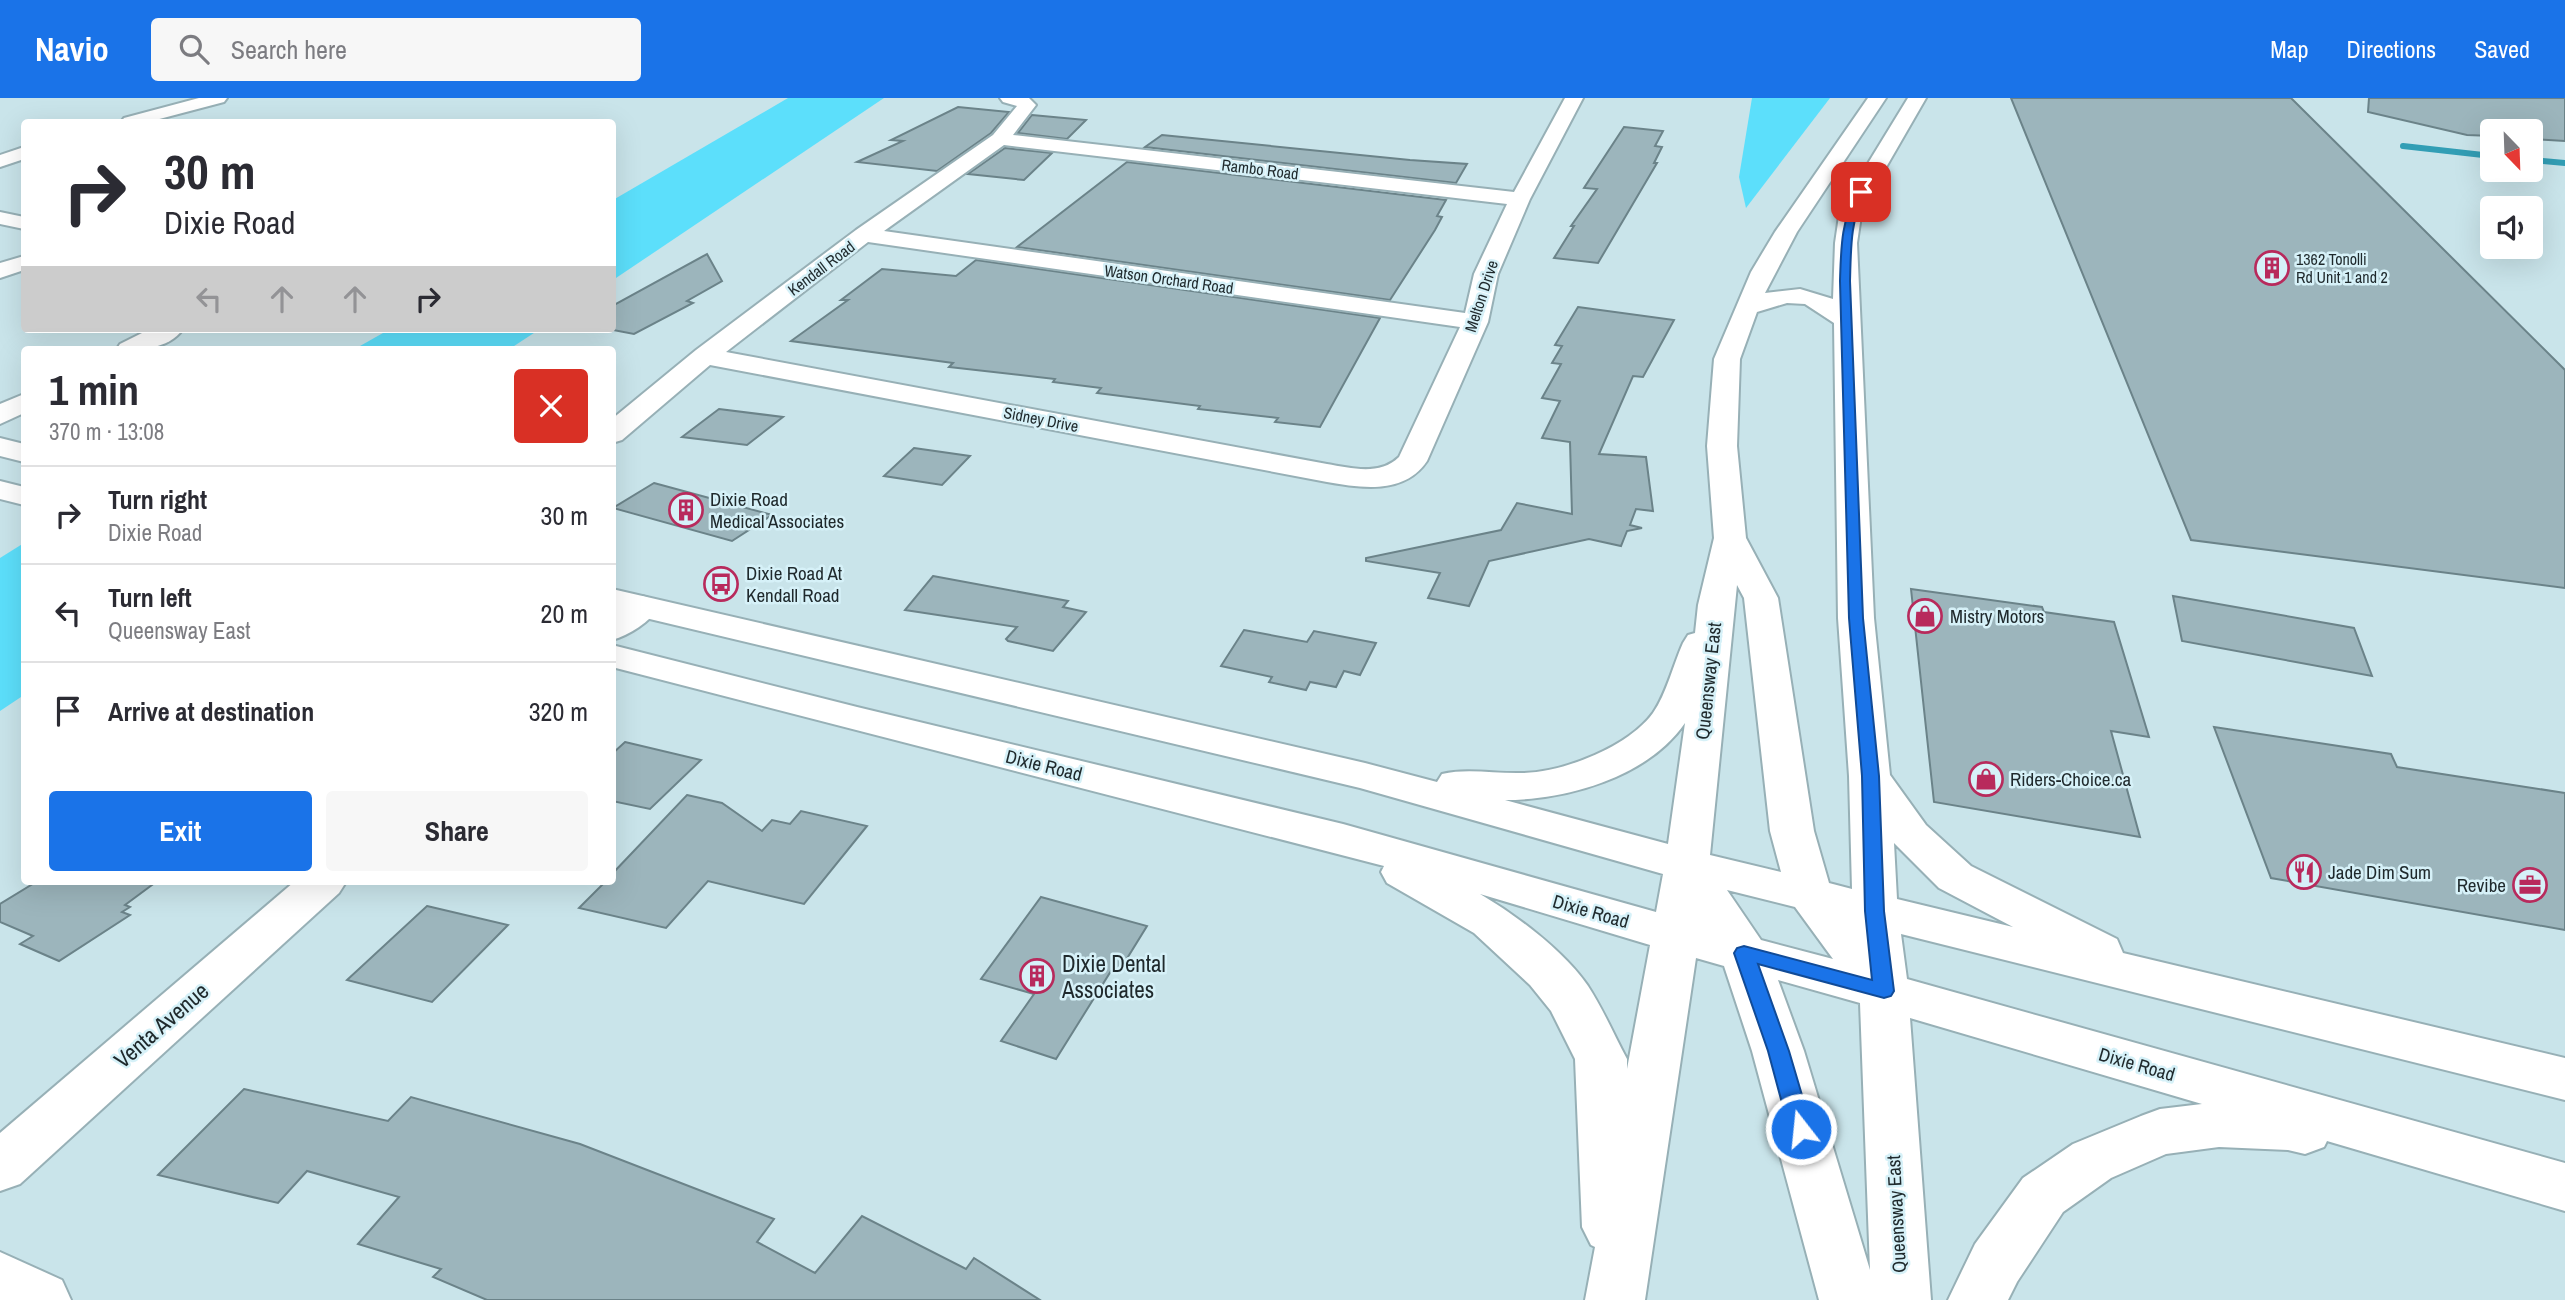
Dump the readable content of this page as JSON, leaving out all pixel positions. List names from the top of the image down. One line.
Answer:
{"streets":{"main road":["Rambo Road","Kendall Road","Watson Orchard Road","Melton Drive","Sidney Drive","Queensway East","Dixie Road","Venta Avenue"]},"crossings":[["Rambo Road","Kendall Road"],["Rambo Road","Melton Drive"],["Kendall Road","Watson Orchard Road"],["Kendall Road","Sidney Drive"],["Watson Orchard Road","Melton Drive"],["Melton Drive","Sidney Drive"],["Queensway East","Dixie Road"]],"places":{"building":["1362 Tonolli Rd Unit 1 and 2","Dixie Road Medical Associates","Dixie Dental Associates"],"bus stop":["Dixie Road At Kendall Road"],"shop":["Mistry Motors","Riders-Choice.ca"],"restaurant":["Jade Dim Sum"],"office":["Revibe"]},"north":"bottom right","page":{"header":"Navio","search":"Search here","nav":["Map","Directions","Saved"],"turn":["30 m","Dixie Road"],"heading":["1 min","370 m · 13:08"],"list":[{"name":"Turn right","note":"Dixie Road","value":"30 m"},{"name":"Turn left","note":"Queensway East","value":"20 m"},{"name":"Arrive at destination","value":"320 m"}],"buttons":["Exit","Share"]}}
